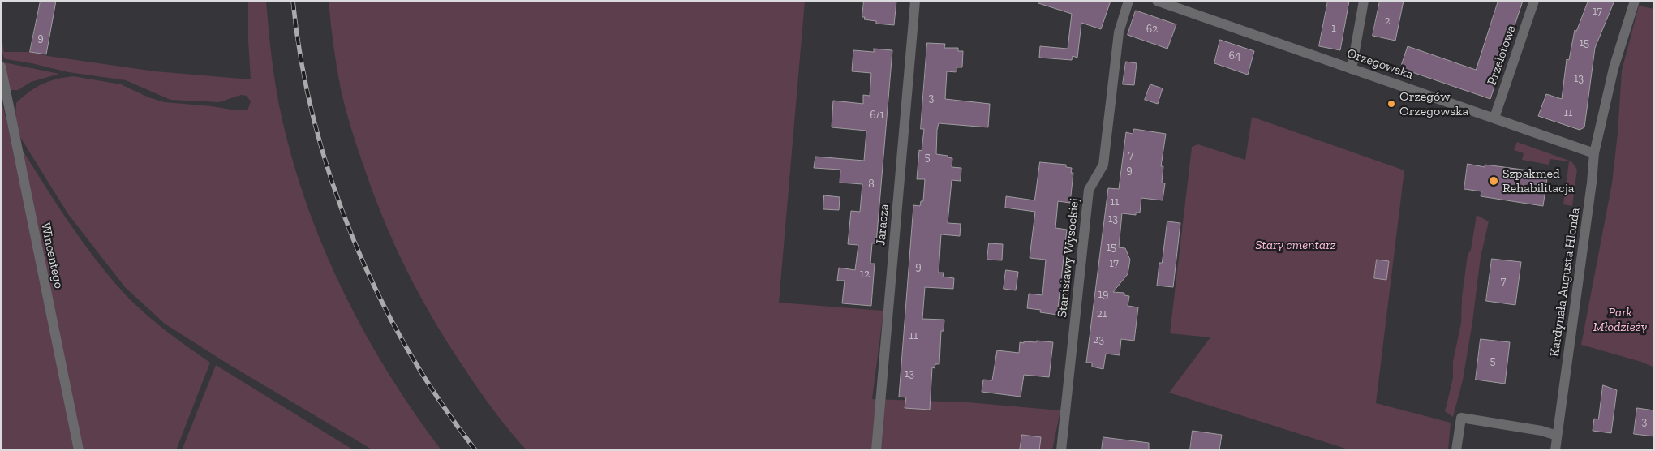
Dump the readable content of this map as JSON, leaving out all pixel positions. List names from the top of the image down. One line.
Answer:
{"streets":{"street":["Przelotowa","Orzegowska","Jaracza","Wincentego","Stanisławy Wysockiej","Kardynała Augusta Hlonda"]},"crossings":[["Przelotowa","Orzegowska"],["Orzegowska","Kardynała Augusta Hlonda"]],"parks":["Stary cmentarz","Park Młodzieży"],"places":["Orzegów Orzegowska","Szpakmed Rehabilitacja"],"house_numbers":["17","2","1","62","9","15","64","13","3","11","6/1","7","5","9","8","11","13","15","17","9","12","7","19","21","11","23","5","13","3"]}
